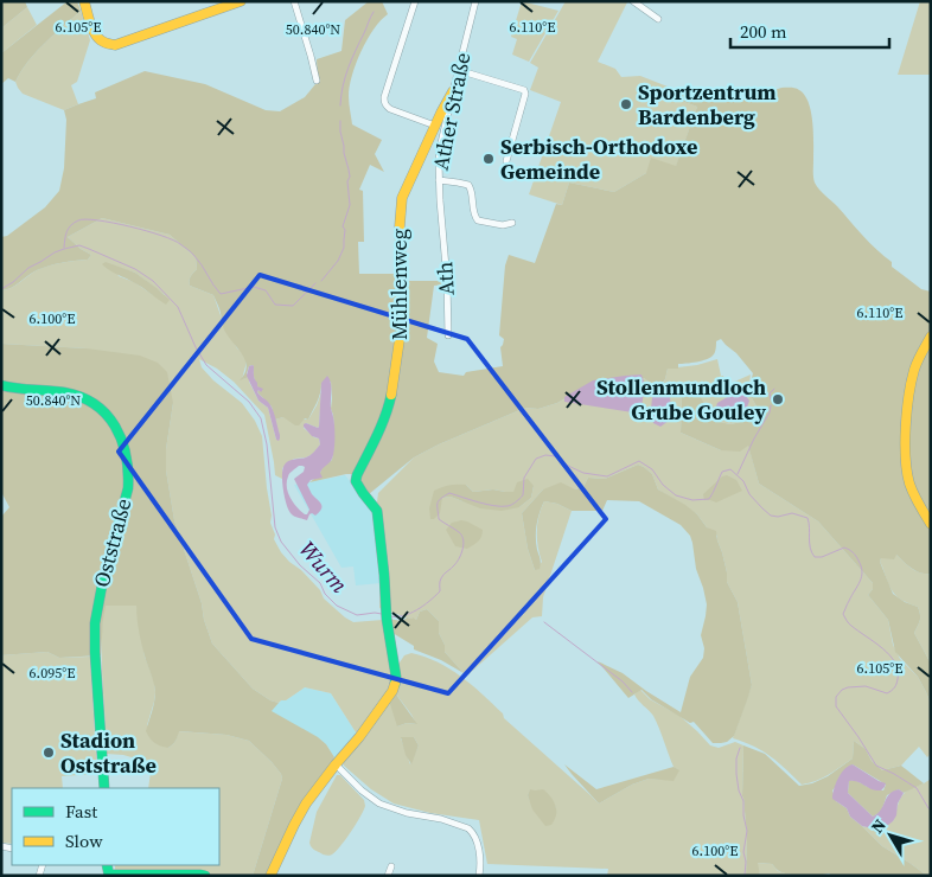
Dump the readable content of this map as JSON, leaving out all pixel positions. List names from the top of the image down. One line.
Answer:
{"streets":{"street":["Ather Straße","Ath","Mühlenweg","Oststraße"]},"crossings":[["Ather Straße","Ath"],["Ather Straße","Mühlenweg"]],"water":["Wurm"],"places":["Sportzentrum Bardenberg","Serbisch-Orthodoxe Gemeinde","Stollenmundloch Grube Gouley","Stadion Oststraße"],"legend":["Fast","Slow"],"scale_bar":"200 m","north":"top left","coordinates":["6.105°E","6.110°E","50.840°N","6.100°E","6.095°E"]}
